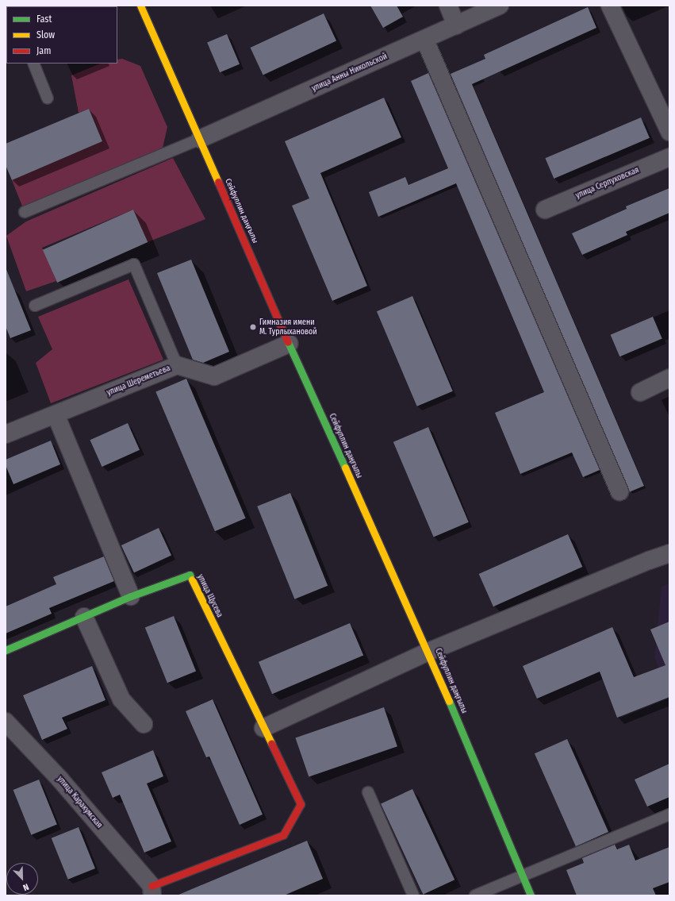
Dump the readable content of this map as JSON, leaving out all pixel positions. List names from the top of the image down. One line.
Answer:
{"streets":{"main road":["Сейфуллин даңғылы","улица Щусева"],"street":["улица Анны Никольской","улица Серпуховская","улица Шереметьева","улица Каракумская"]},"crossings":[["улица Анны Никольской","Сейфуллин даңғылы"],["Сейфуллин даңғылы","улица Шереметьева"],["улица Щусева","улица Каракумская"]],"places":["Гимназия имени М. Турлыхановой"],"legend":["Fast","Slow","Jam"],"north":"bottom right"}
